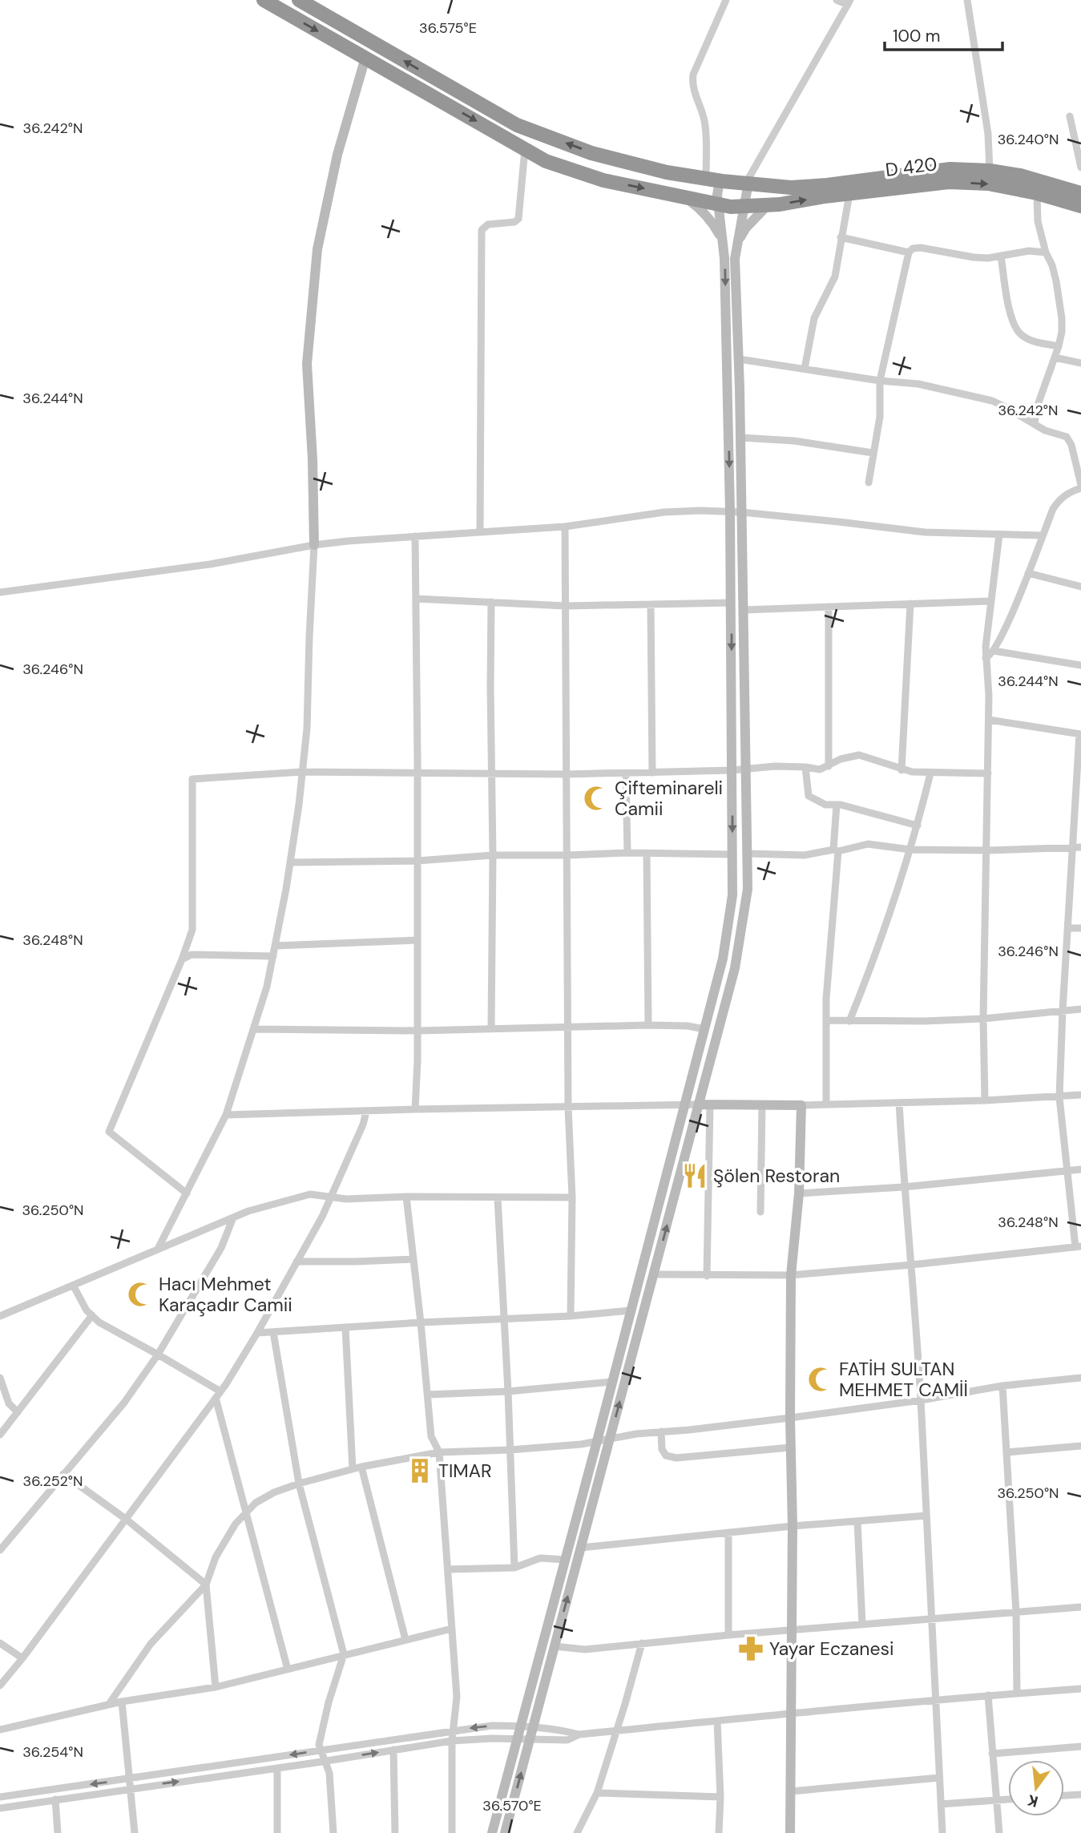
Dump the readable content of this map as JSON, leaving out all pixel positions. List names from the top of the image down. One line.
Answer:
{"streets":{"highway":["D 420"]},"places":{"mosque":["Çifteminareli Camii","Hacı Mehmet Karaçadır Camii","FATİH SULTAN MEHMET CAMİİ"],"restaurant":["Şölen Restoran"],"building":["TIMAR"],"pharmacy":["Yayar Eczanesi"]},"scale_bar":"100 m","north":"bottom","coordinates":["36.575°E","36.242°N","36.240°N","36.244°N","36.246°N","36.248°N","36.250°N","36.252°N","36.254°N","36.570°E"]}
